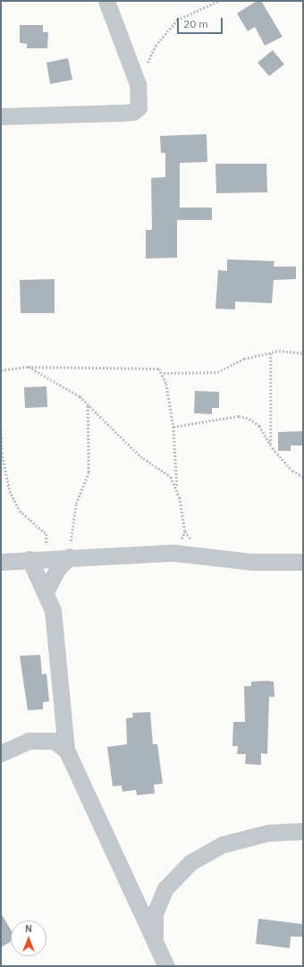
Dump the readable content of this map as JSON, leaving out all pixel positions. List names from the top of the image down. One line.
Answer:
{"scale_bar":"20 m","north":"top"}
